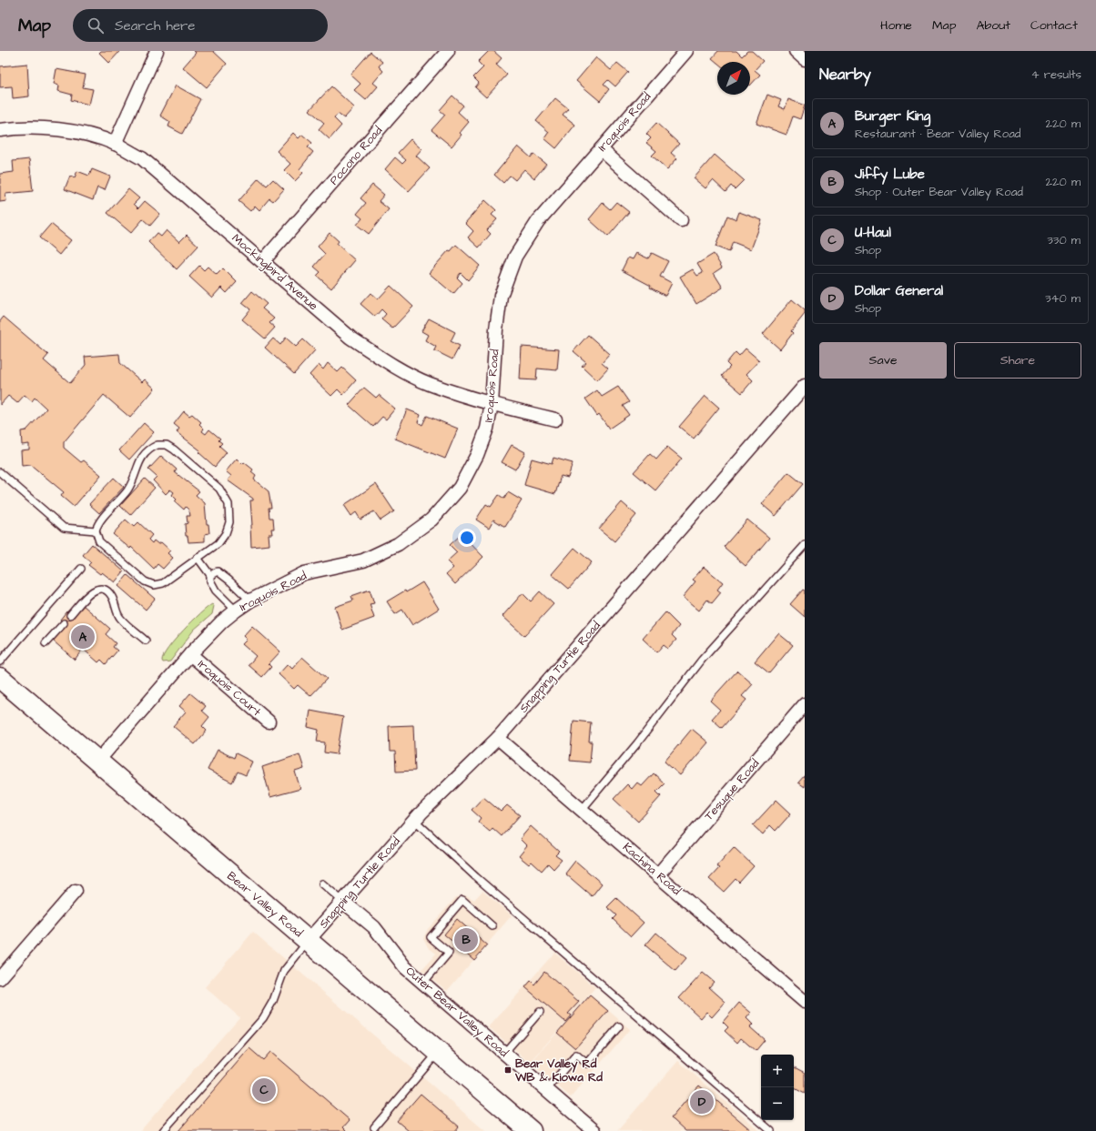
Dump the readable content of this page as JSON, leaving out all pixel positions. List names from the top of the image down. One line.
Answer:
{"streets":{"main road":["Bear Valley Road"],"street":["Iroquois Road","Pocono Road","Mockingbird Avenue","Snapping Turtle Road","Iroquois Court","Tesuque Road","Kachina Road","Outer Bear Valley Road"]},"crossings":[["Iroquois Road","Mockingbird Avenue"],["Iroquois Road","Iroquois Court"],["Iroquois Road","Bear Valley Road"],["Pocono Road","Mockingbird Avenue"],["Snapping Turtle Road","Kachina Road"],["Snapping Turtle Road","Bear Valley Road"],["Snapping Turtle Road","Outer Bear Valley Road"],["Tesuque Road","Kachina Road"]],"places":{"transit":["Bear Valley Rd WB & Kiowa Rd"]},"north":"top right","page":{"header":"Map","search":"Search here","nav":["Home","Map","About","Contact"],"heading":["Nearby","4 results"],"list":[{"mark":"A","name":"Burger King","note":"Restaurant · Bear Valley Road","value":"220 m"},{"mark":"B","name":"Jiffy Lube","note":"Shop · Outer Bear Valley Road","value":"220 m"},{"mark":"C","name":"U-Haul","note":"Shop","value":"330 m"},{"mark":"D","name":"Dollar General","note":"Shop","value":"340 m"}],"buttons":["Save","Share"],"pins":["A","B","C","D"],"map_buttons":["+","−"]}}
